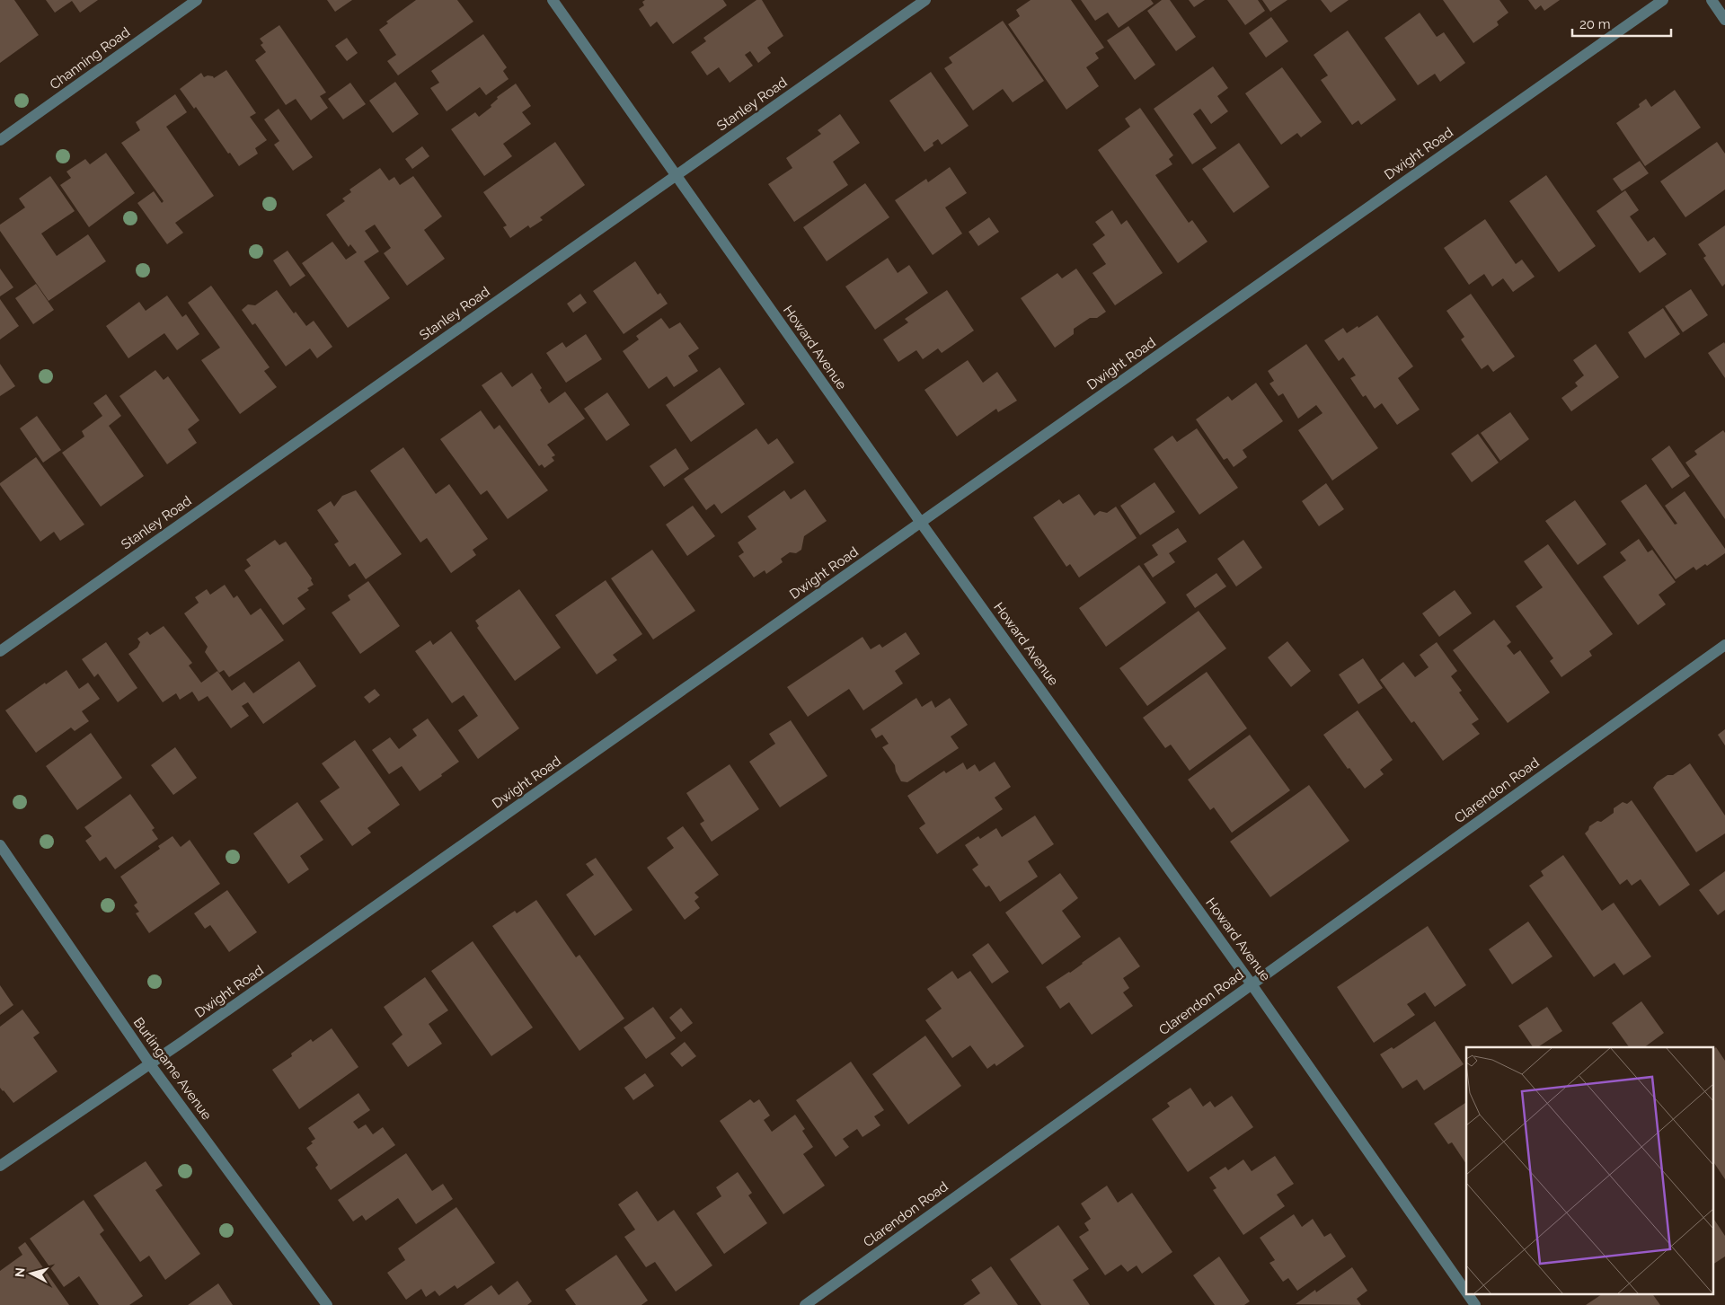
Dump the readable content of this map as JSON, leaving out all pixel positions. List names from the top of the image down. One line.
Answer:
{"streets":{"street":["Channing Road","Stanley Road","Dwight Road","Howard Avenue","Clarendon Road","Burlingame Avenue"]},"crossings":[["Stanley Road","Howard Avenue"],["Dwight Road","Howard Avenue"],["Dwight Road","Burlingame Avenue"],["Howard Avenue","Clarendon Road"]],"scale_bar":"20 m","north":"left"}
